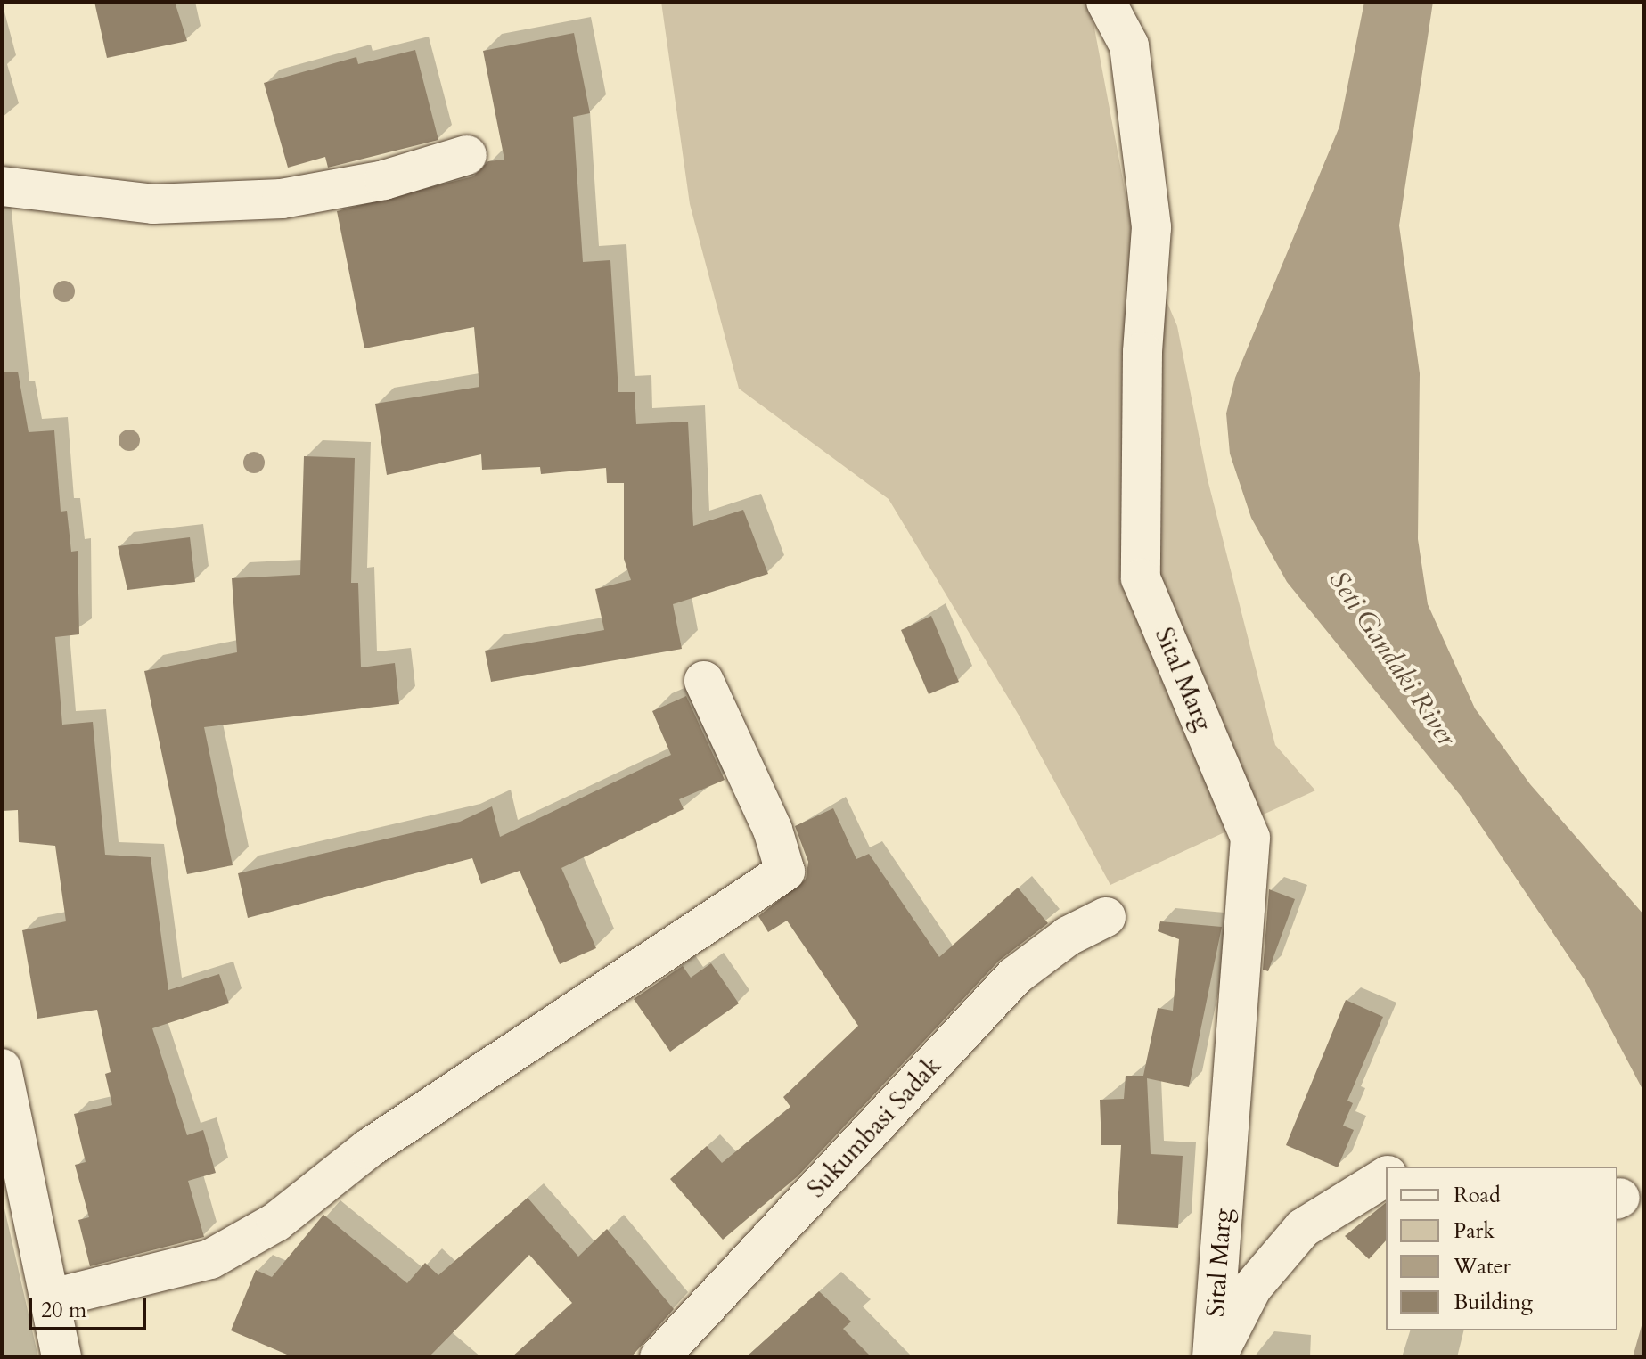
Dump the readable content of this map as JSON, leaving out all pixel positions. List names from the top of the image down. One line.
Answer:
{"streets":{"street":["Sital Marg","Sukumbasi Sadak"]},"water":["Seti Gandaki River"],"legend":["Road","Park","Water","Building"],"scale_bar":"20 m"}
